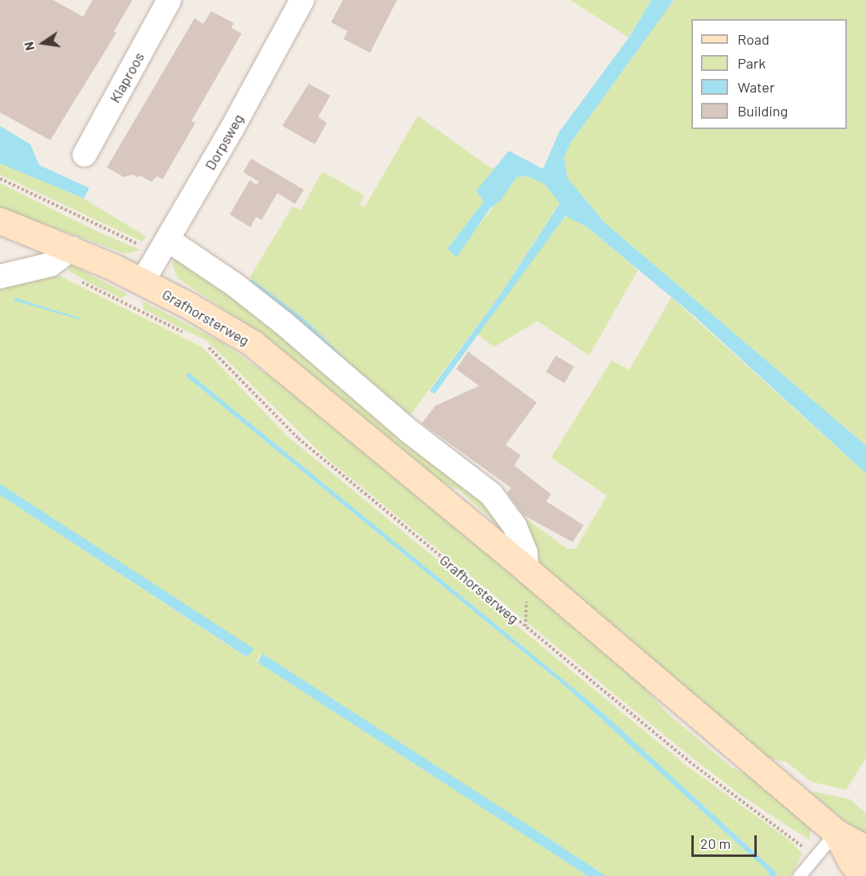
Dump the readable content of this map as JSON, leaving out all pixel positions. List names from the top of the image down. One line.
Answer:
{"streets":{"main road":["Grafhorsterweg"],"street":["Klaproos","Dorpsweg"]},"crossings":[["Dorpsweg","Grafhorsterweg"]],"legend":["Road","Park","Water","Building"],"scale_bar":"20 m","north":"left"}
